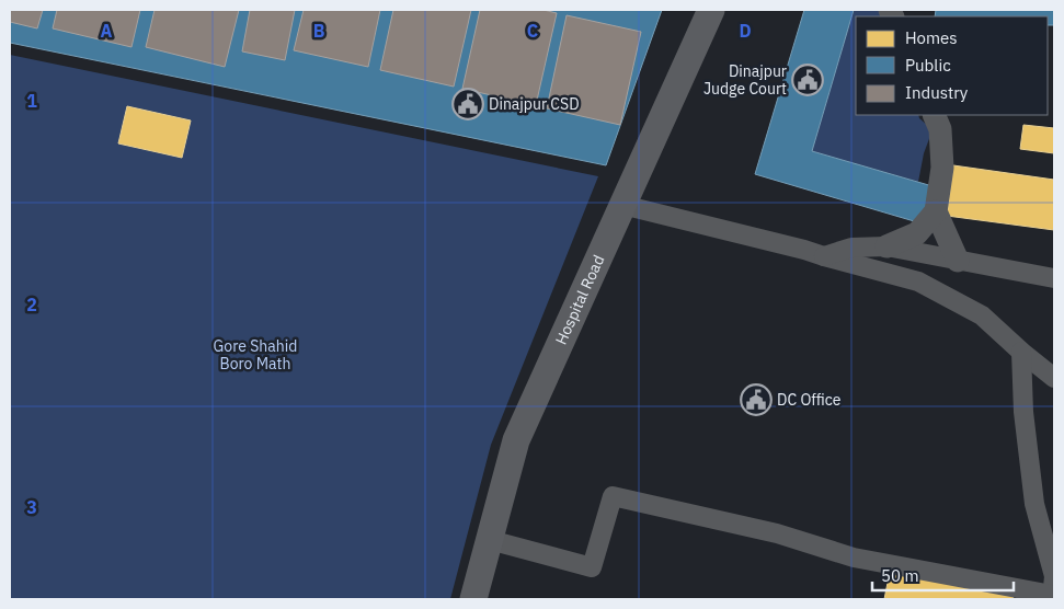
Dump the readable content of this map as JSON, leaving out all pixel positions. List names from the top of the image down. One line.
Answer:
{"streets":{"main road":["Hospital Road"]},"parks":["Gore Shahid Boro Math"],"places":{"public building":["Dinajpur Judge Court","Dinajpur CSD","DC Office"]},"legend":["Homes","Public","Industry"],"scale_bar":"50 m","grid":{"columns":["A","B","C","D"],"rows":["1","2","3"]}}
